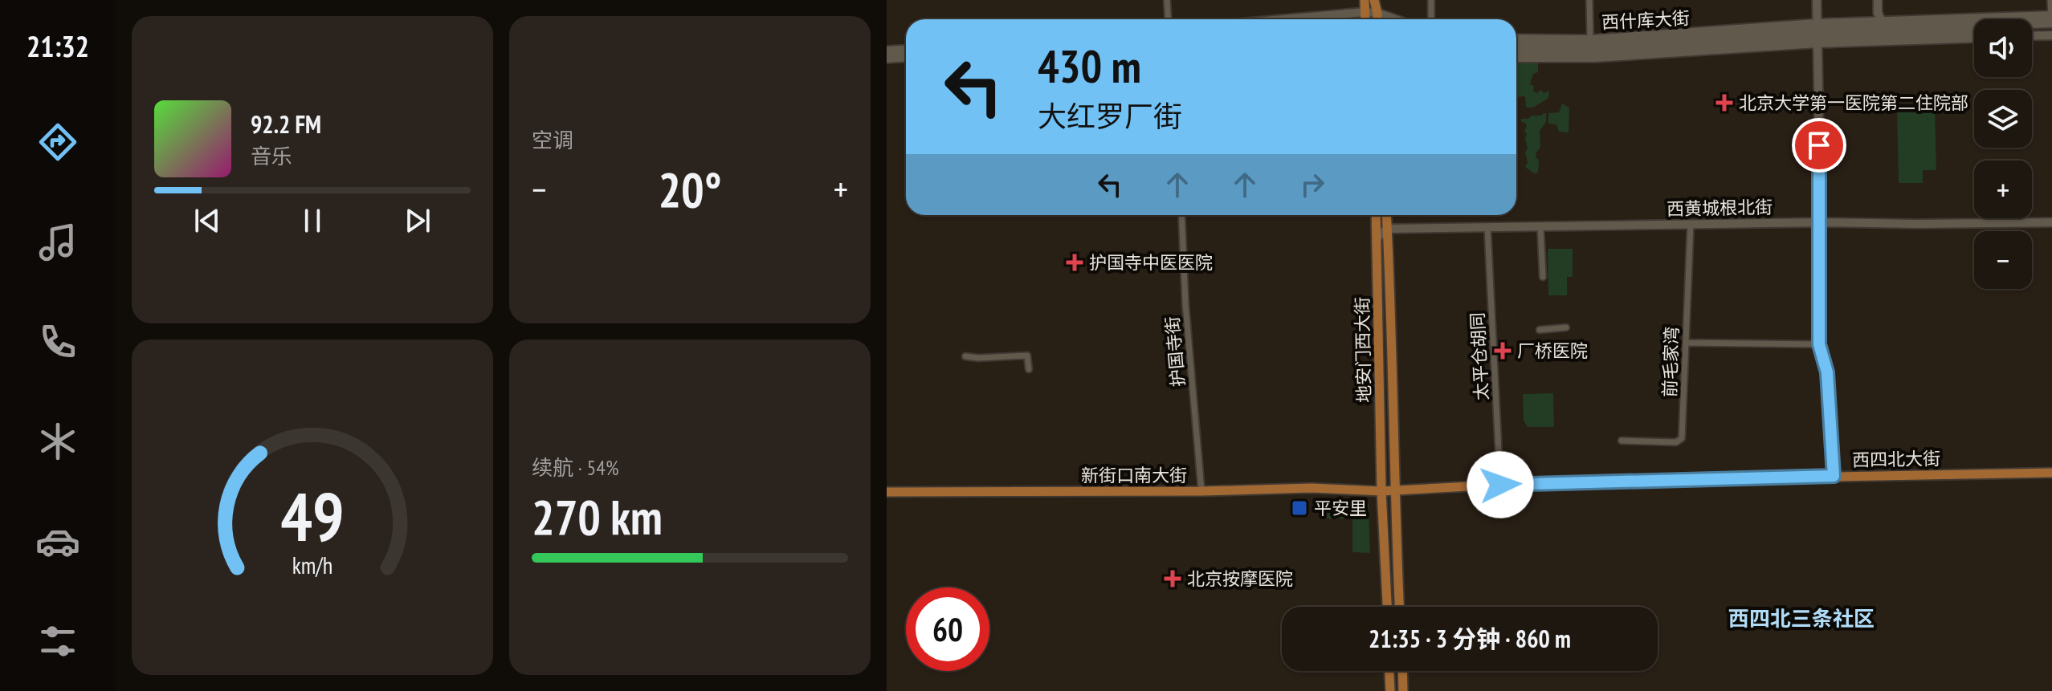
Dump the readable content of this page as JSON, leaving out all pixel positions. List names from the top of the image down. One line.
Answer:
{"streets":{"main road":["地安门西大街","西四北大街","新街口南大街"],"street":["西什库大街","西黄城根北街","护国寺街","太平仓胡同","前毛家湾"]},"crossings":[["西黄城根北街","地安门西大街"],["西黄城根北街","太平仓胡同"],["西黄城根北街","前毛家湾"],["地安门西大街","西四北大街"],["地安门西大街","新街口南大街"],["护国寺街","新街口南大街"],["太平仓胡同","西四北大街"],["西四北大街","新街口南大街"]],"districts":["西四北三条社区"],"places":{"health":["北京大学第一医院第二住院部","护国寺中医医院","厂桥医院","北京按摩医院"],"transit":["平安里"]},"page":{"tabs":"21:32","tile":["空调",["续航 · 54%","270 km"]],"map_buttons":["+","−"],"turn":["430 m","大红罗厂街"],"song":["92.2 FM","音乐"],"heat":["−","20°","+"],"limit":"60","trip":"21:35 · 3 分钟 · 860 m","gauge":["49","km/h"]}}
